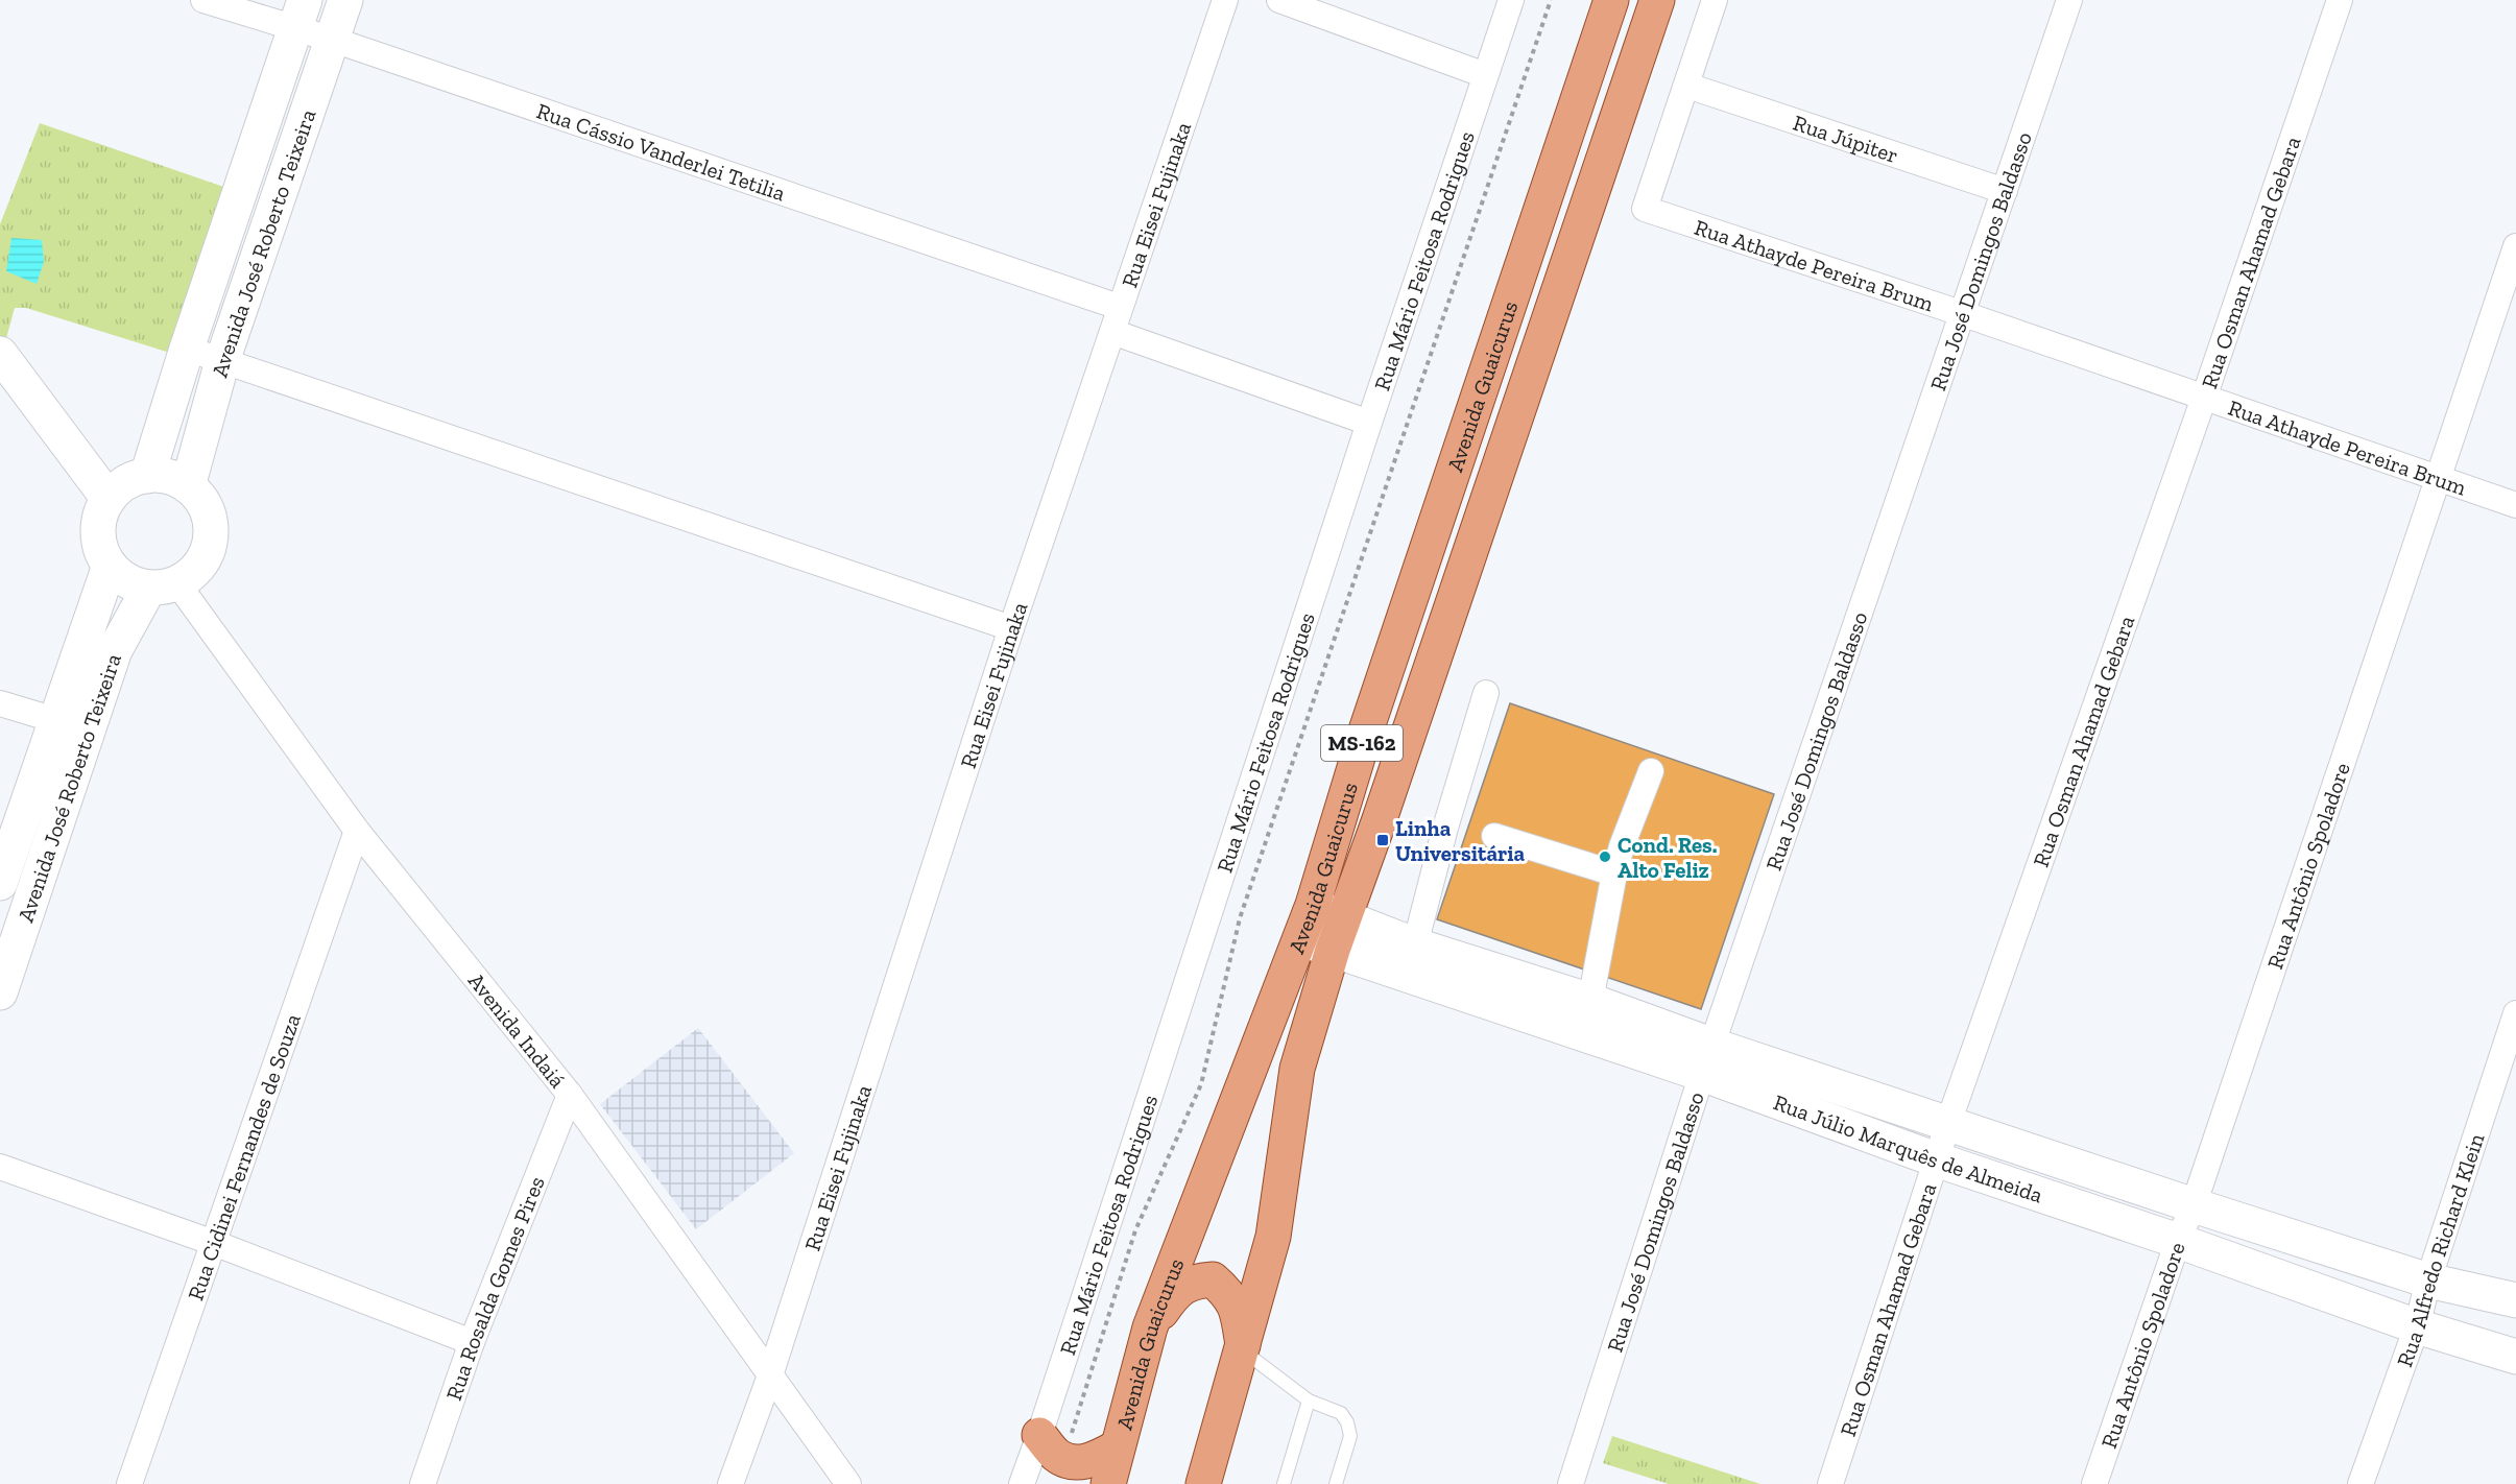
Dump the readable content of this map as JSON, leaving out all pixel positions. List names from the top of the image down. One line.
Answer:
{"streets":{"main road":["Avenida Guaicurus","MS-162"],"street":["Rua Júpiter","Rua Cássio Vanderlei Tetilia","Rua Eisei Fujinaka","Avenida José Roberto Teixeira","Rua Mário Feitosa Rodrigues","Rua José Domingos Baldasso","Rua Osman Ahamad Gebara","Rua Athayde Pereira Brum","Rua Antônio Spoladore","Avenida Indaiá","Rua Júlio Marquês de Almeida","Rua Cidinei Fernandes de Souza","Rua Alfredo Richard Klein","Rua Rosalda Gomes Pires"]},"crossings":[["Rua Júpiter","Rua José Domingos Baldasso"],["Rua Júpiter","Rua Athayde Pereira Brum"],["Rua Cássio Vanderlei Tetilia","Rua Eisei Fujinaka"],["Rua Cássio Vanderlei Tetilia","Avenida José Roberto Teixeira"],["Rua Cássio Vanderlei Tetilia","Rua Mário Feitosa Rodrigues"],["Rua Eisei Fujinaka","Avenida Indaiá"],["Avenida José Roberto Teixeira","Avenida Indaiá"],["Rua José Domingos Baldasso","Rua Athayde Pereira Brum"],["Rua José Domingos Baldasso","Rua Júlio Marquês de Almeida"],["Rua Osman Ahamad Gebara","Rua Athayde Pereira Brum"],["Rua Osman Ahamad Gebara","Rua Júlio Marquês de Almeida"],["Rua Athayde Pereira Brum","Rua Antônio Spoladore"],["Avenida Guaicurus","Rua Júlio Marquês de Almeida"],["Rua Antônio Spoladore","Rua Júlio Marquês de Almeida"],["Avenida Indaiá","Rua Cidinei Fernandes de Souza"],["Avenida Indaiá","Rua Rosalda Gomes Pires"],["Rua Júlio Marquês de Almeida","Rua Alfredo Richard Klein"]],"places":{"transit":["Linha Universitária"],"other":["Cond. Res. Alto Feliz"]}}
